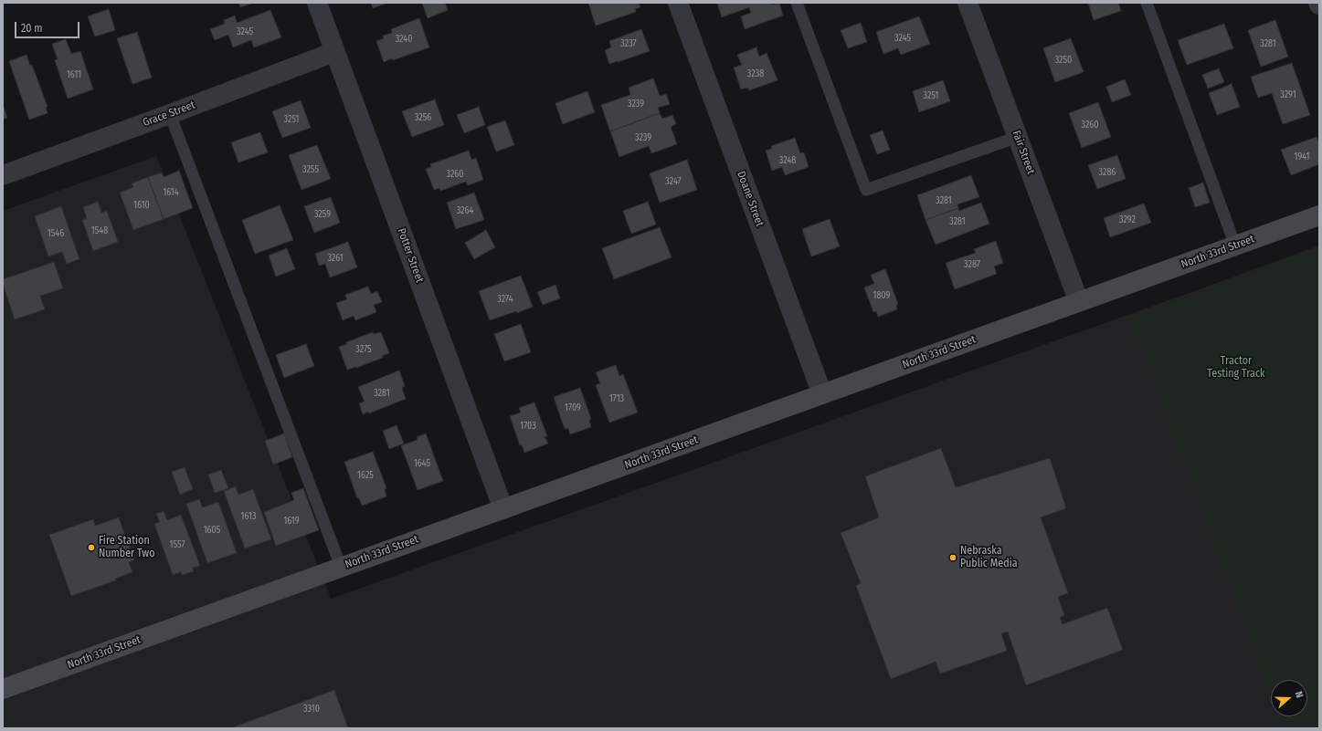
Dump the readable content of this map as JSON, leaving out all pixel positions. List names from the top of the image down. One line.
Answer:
{"streets":{"main road":["North 33rd Street"],"street":["Grace Street","Fair Street","Doane Street","Potter Street"]},"crossings":[["Grace Street","Potter Street"],["Fair Street","North 33rd Street"],["Doane Street","North 33rd Street"],["North 33rd Street","Potter Street"]],"parks":["Tractor Testing Track"],"places":["Fire Station Number Two","Nebraska Public Media"],"house_numbers":["3245","3245","3240","3237","3281","3250","3238","1611","3291","3251","3239","3256","3251","3260","3239","1941","3248","3255","3286","3260","3247","1614","3281","1610","3264","3259","3292","3281","1548","1546","3261","3287","1809","3274","3275","3281","1713","1709","1703","1645","1625","1613","1619","1605","1557","3310"],"scale_bar":"20 m","north":"right"}
